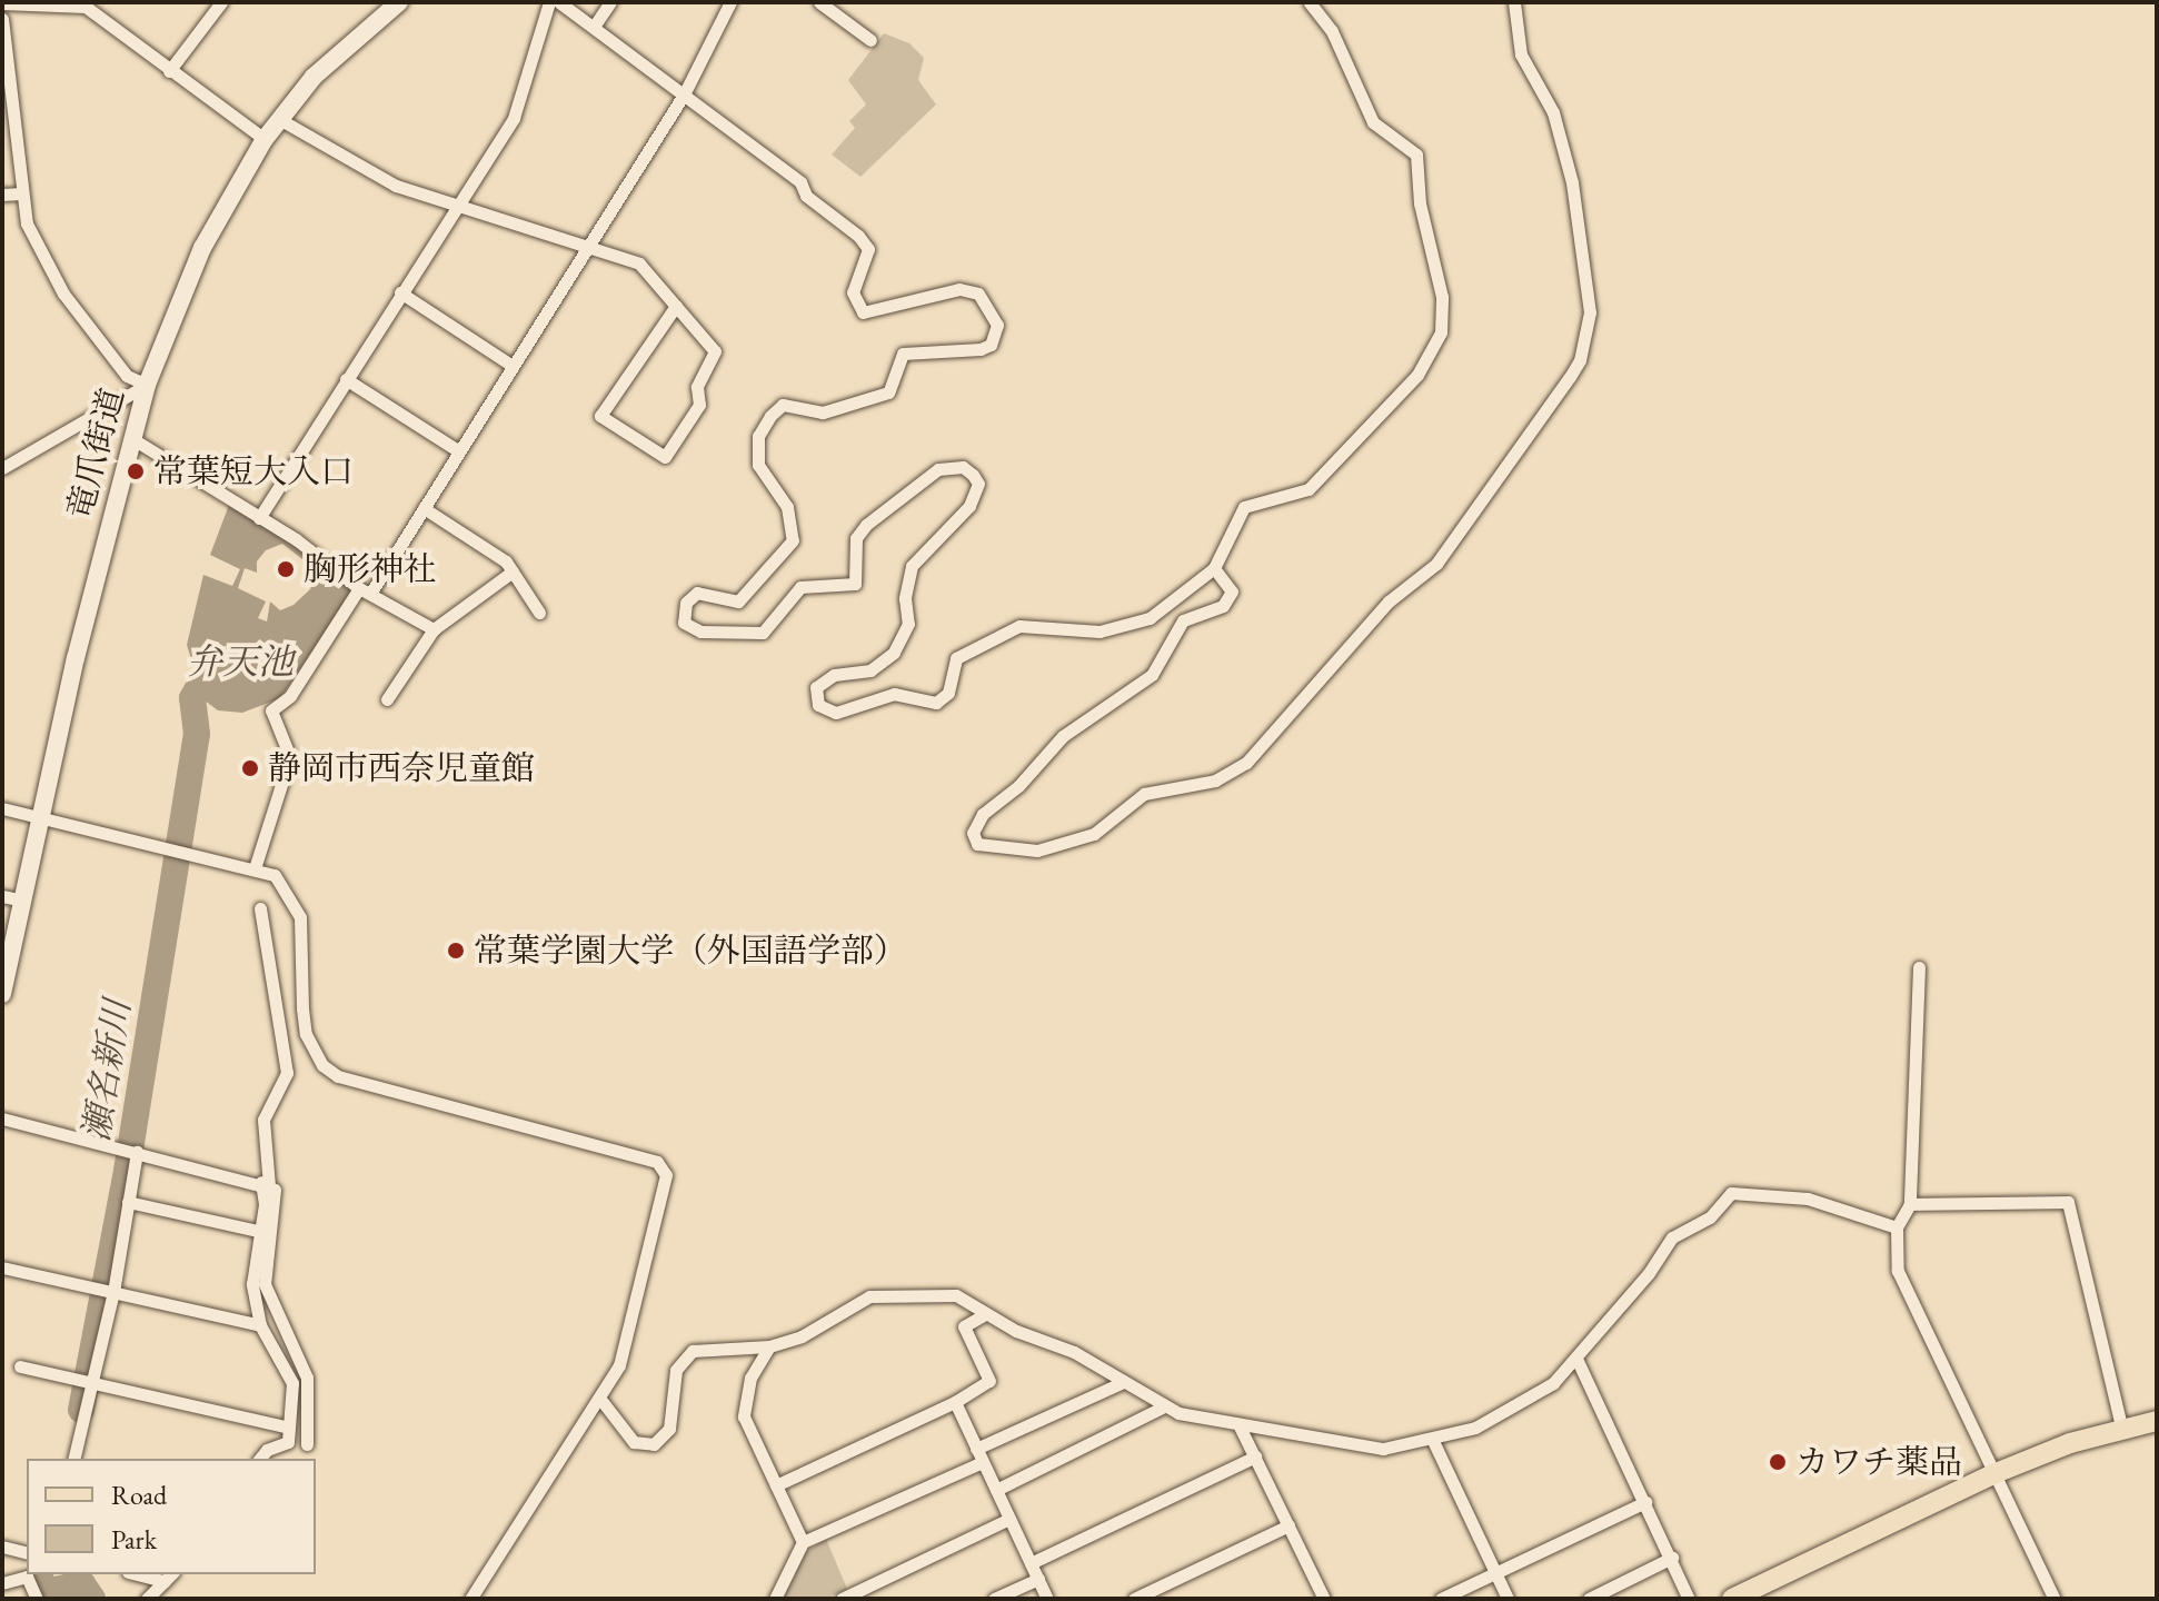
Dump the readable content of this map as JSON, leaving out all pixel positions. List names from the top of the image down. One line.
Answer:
{"streets":{"main road":["竜爪街道"]},"water":["弁天池","瀬名新川"],"places":["常葉短大入口","胸形神社","静岡市西奈児童館","常葉学園大学（外国語学部）","カワチ薬品"],"legend":["Road","Park"]}
